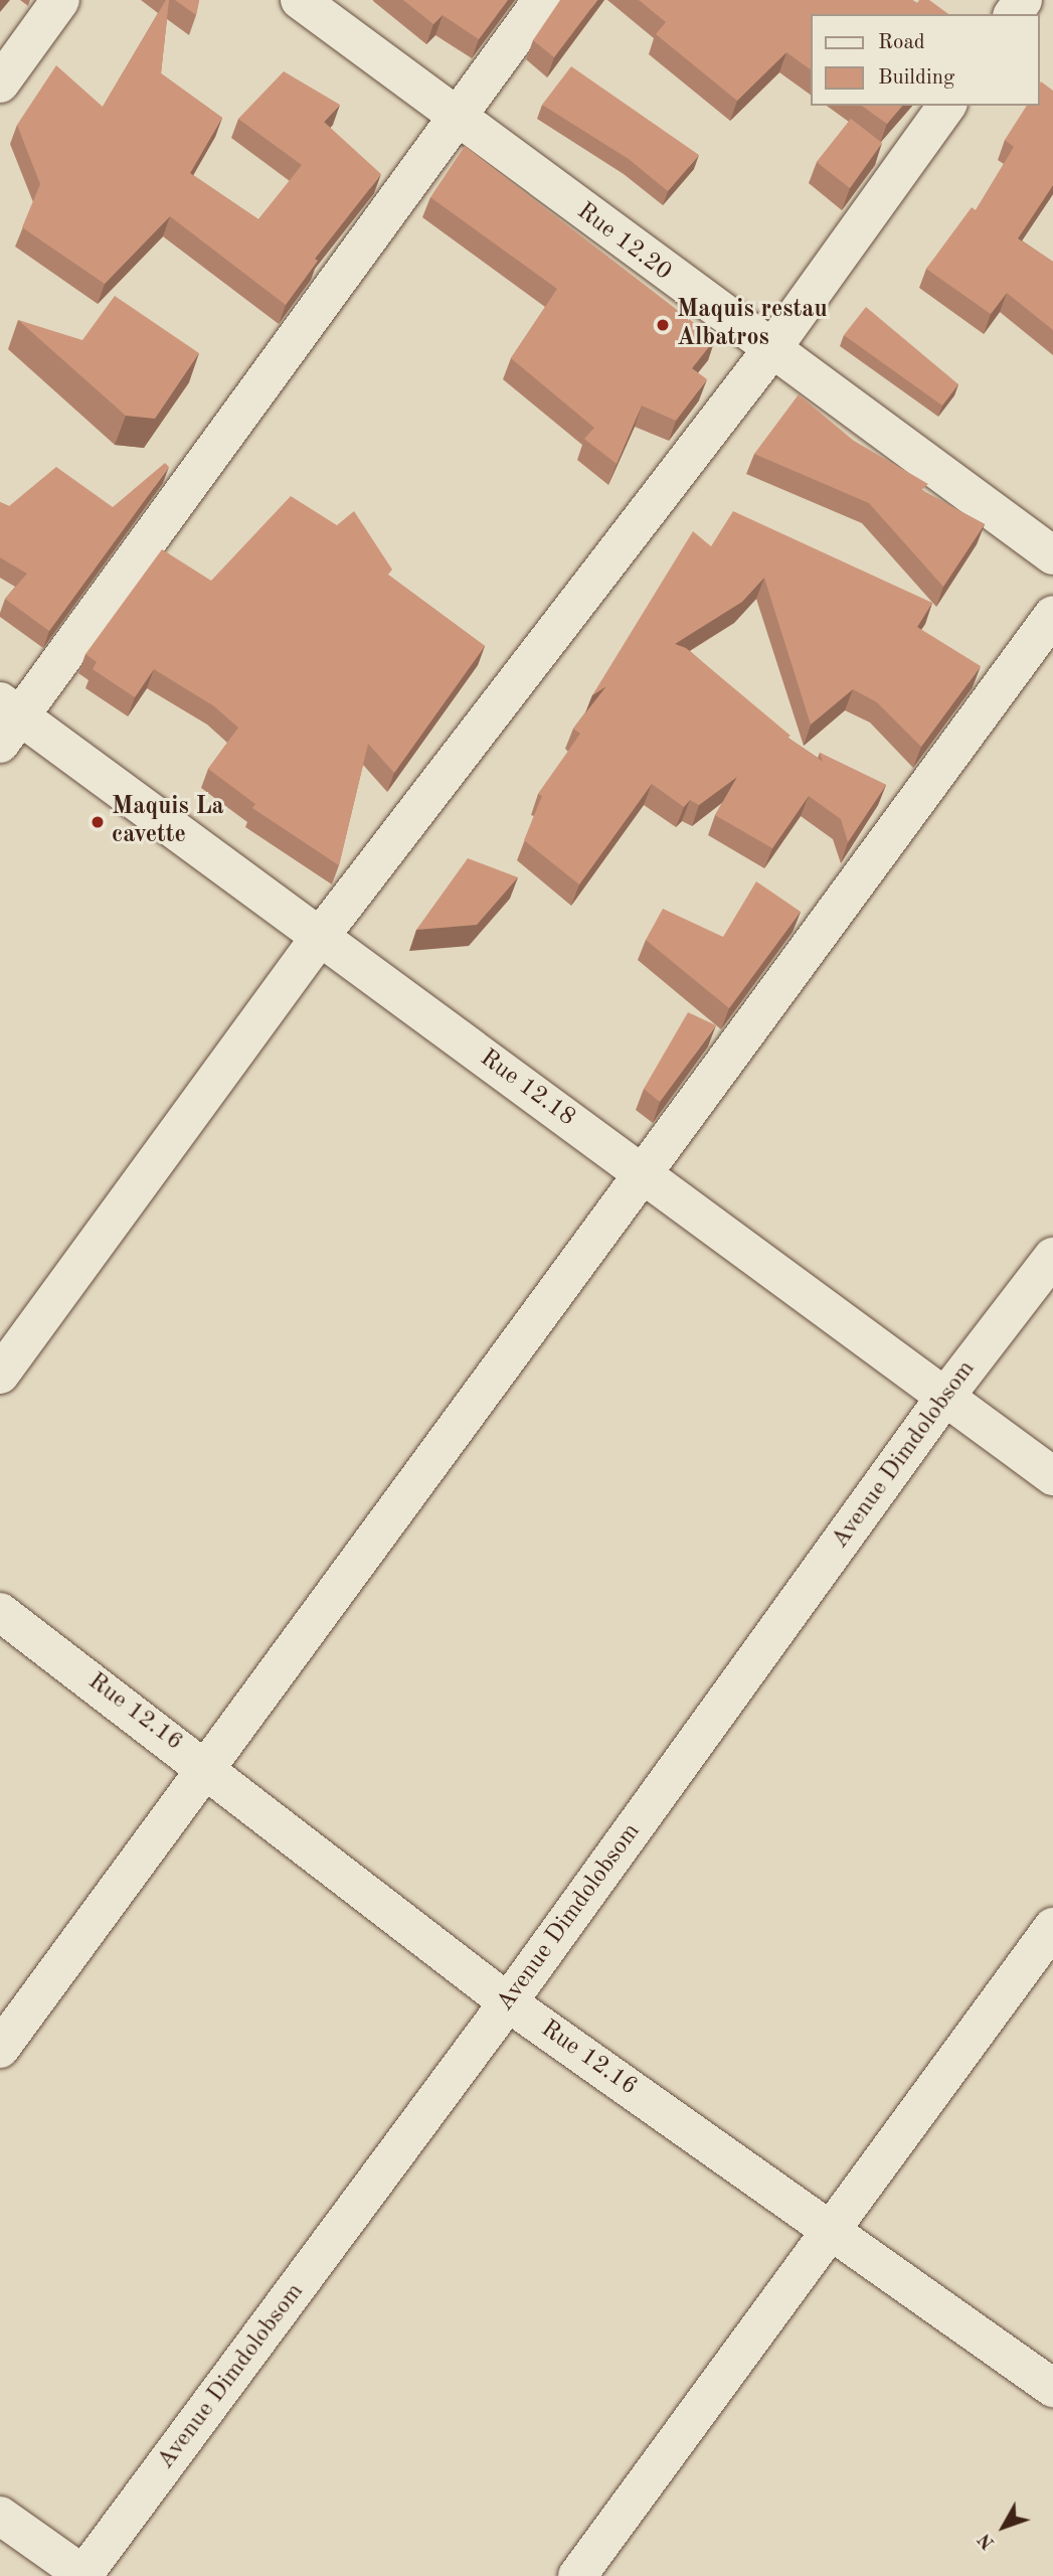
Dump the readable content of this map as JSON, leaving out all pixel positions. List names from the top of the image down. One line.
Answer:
{"streets":{"street":["Rue 12.20","Rue 12.18","Avenue Dimdolobsom","Rue 12.16"]},"crossings":[["Rue 12.18","Avenue Dimdolobsom"],["Avenue Dimdolobsom","Rue 12.16"]],"places":["Maquis restau Albatros","Maquis La cavette"],"legend":["Road","Building"],"north":"bottom left"}
